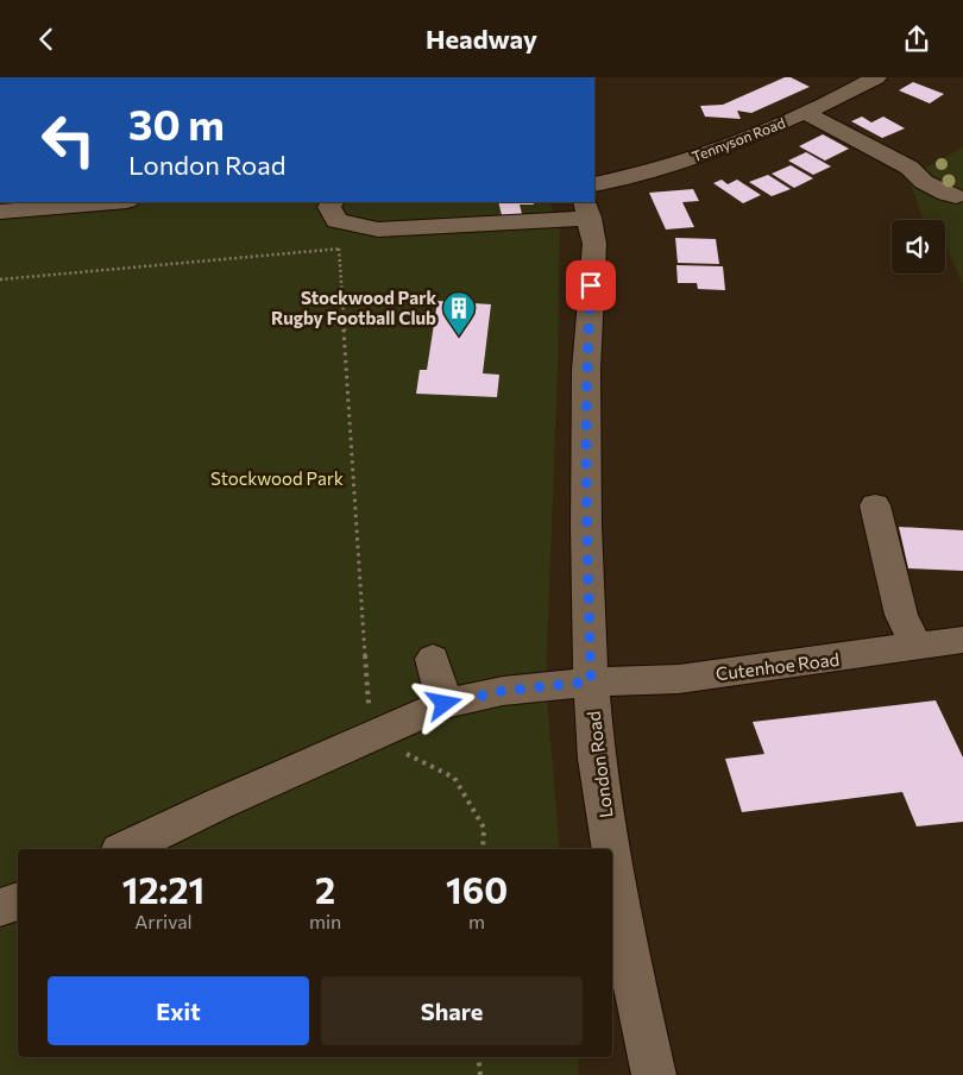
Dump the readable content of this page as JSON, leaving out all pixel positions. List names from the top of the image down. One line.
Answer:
{"streets":{"street":["Tennyson Road","Cutenhoe Road","London Road"]},"crossings":[["Cutenhoe Road","London Road"]],"parks":["Stockwood Park"],"places":{"building":["Stockwood Park Rugby Football Club"]},"page":{"header":"Headway","turn":["30 m","London Road"],"eta":["12:21","Arrival","2","min","160","m"],"buttons":["Exit","Share"]}}
